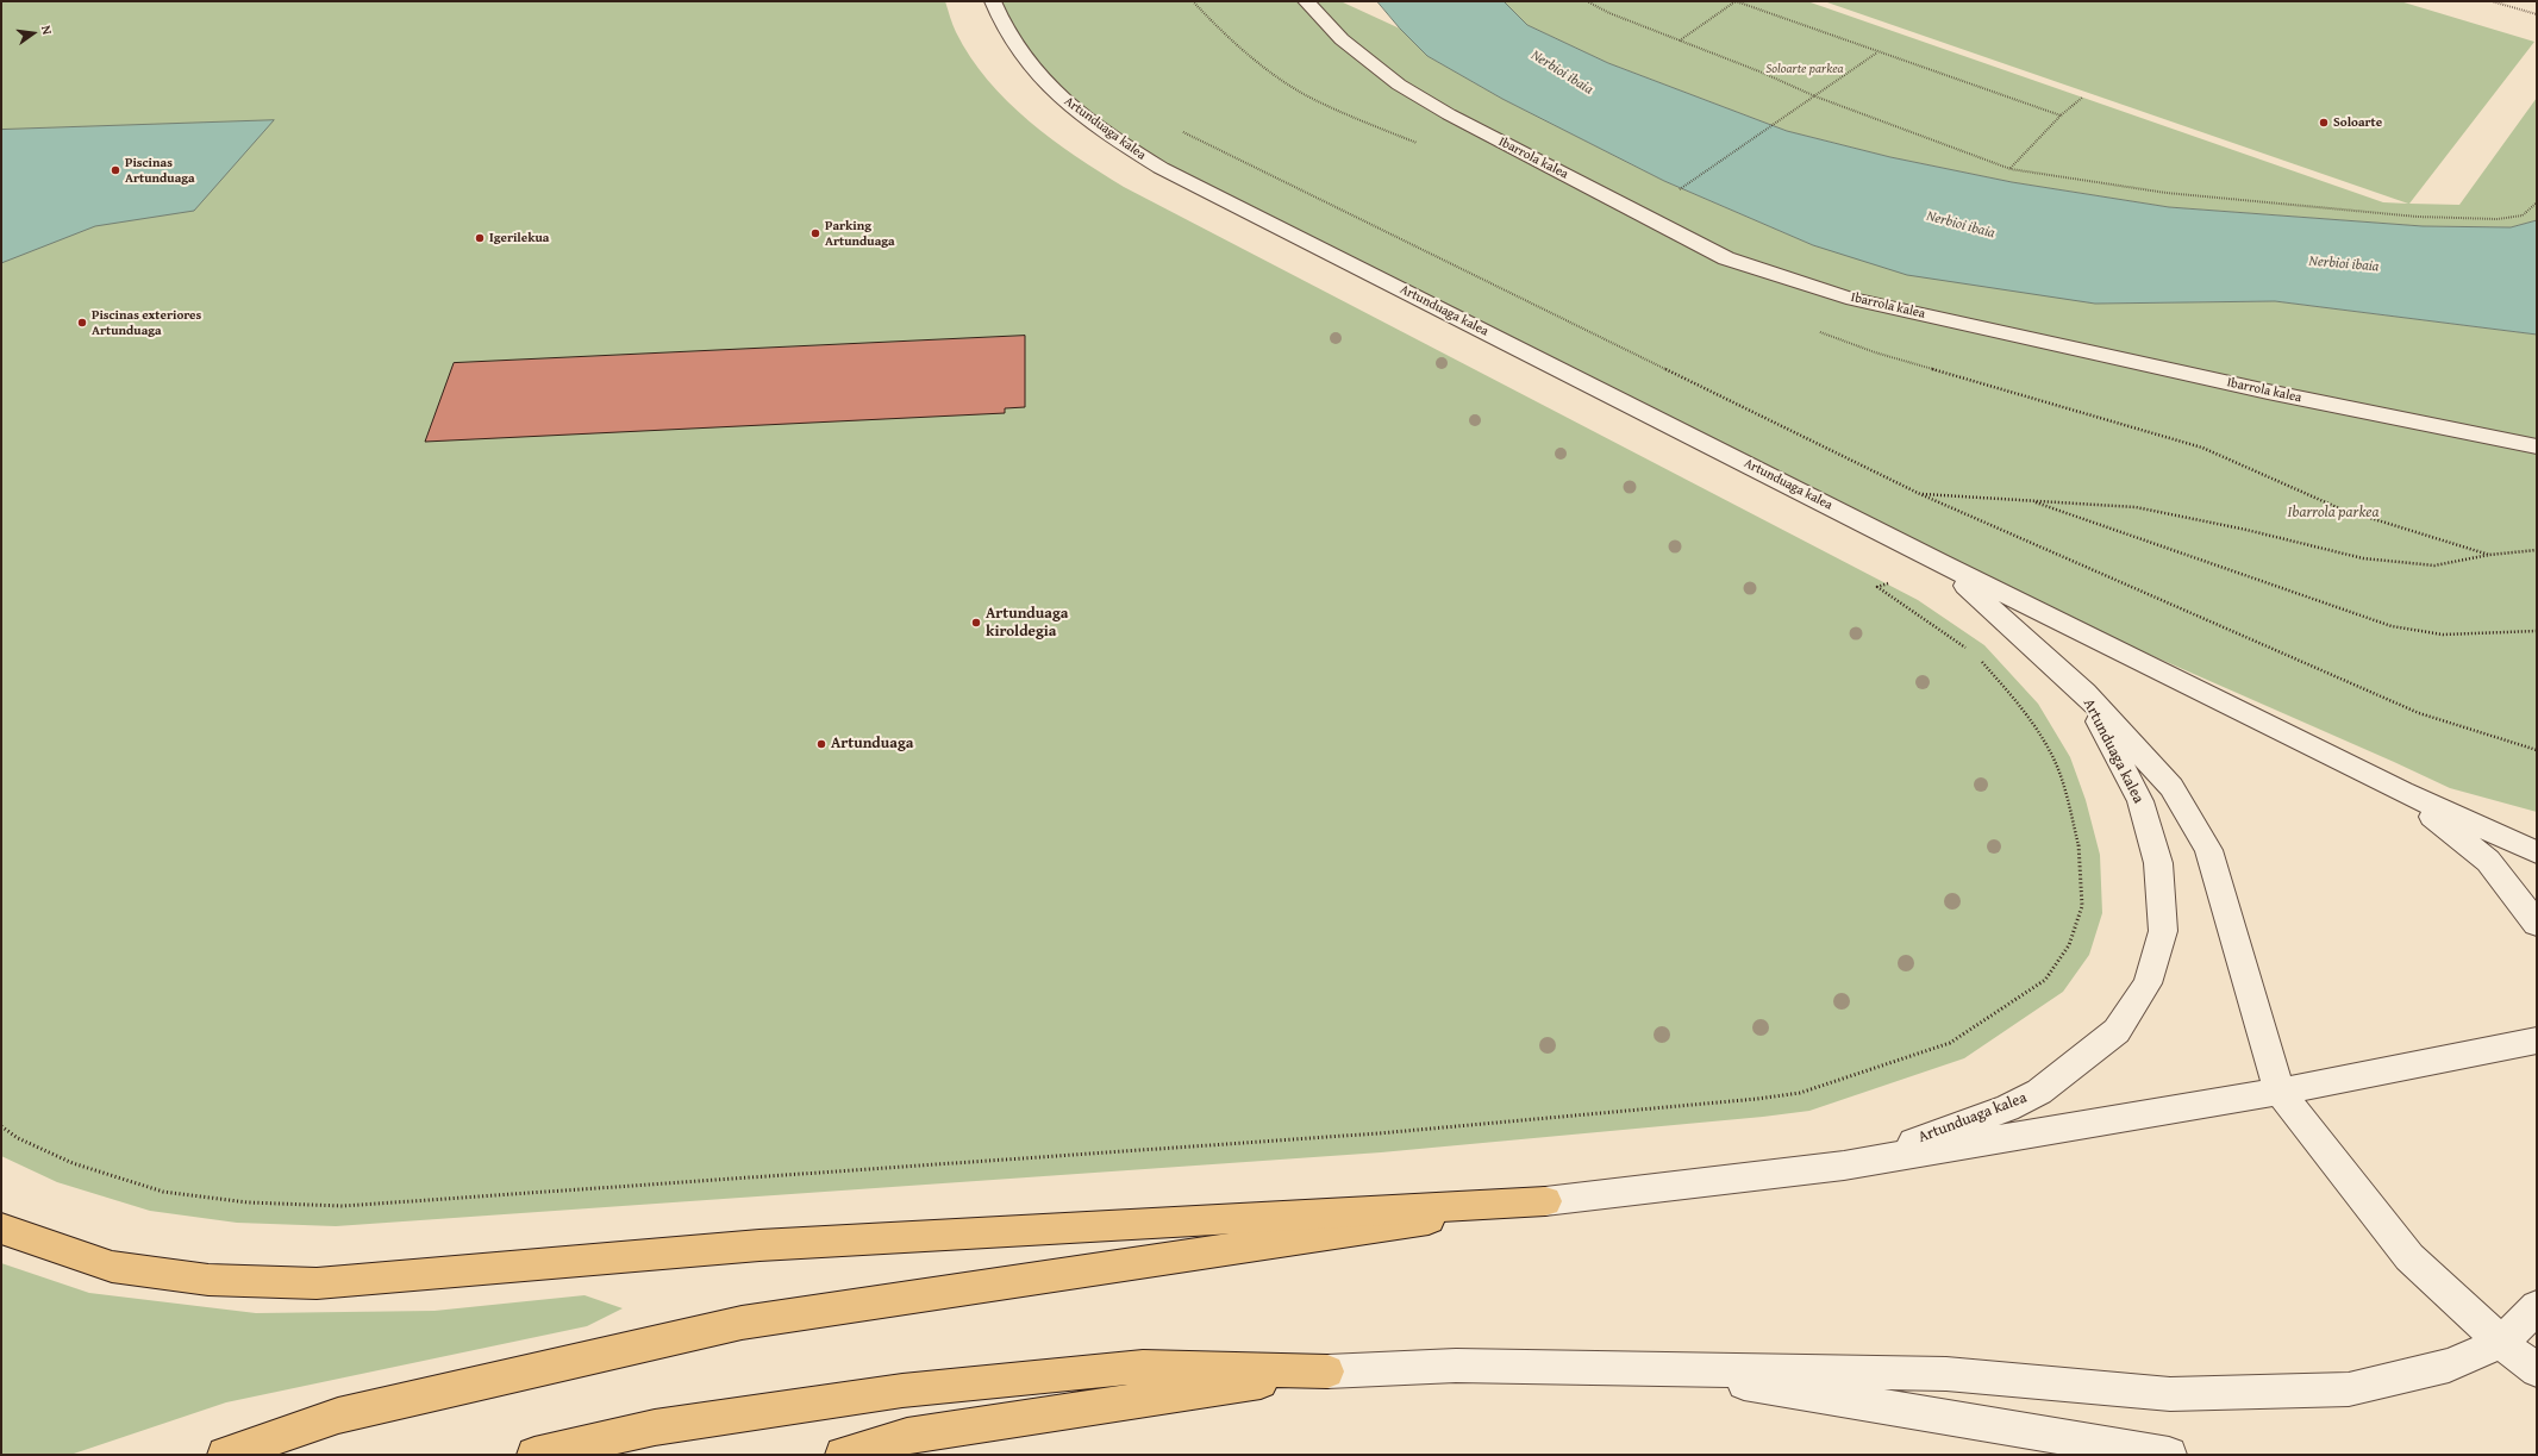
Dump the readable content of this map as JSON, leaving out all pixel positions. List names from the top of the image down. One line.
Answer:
{"streets":{"street":["Artunduaga kalea","Ibarrola kalea"]},"water":["Nerbioi ibaia"],"parks":["Soloarte parkea","Ibarrola parkea"],"places":["Soloarte","Piscinas Artunduaga","Parking Artunduaga","Igerilekua","Piscinas exteriores Artunduaga","Artunduaga kiroldegia","Artunduaga"],"north":"right"}
